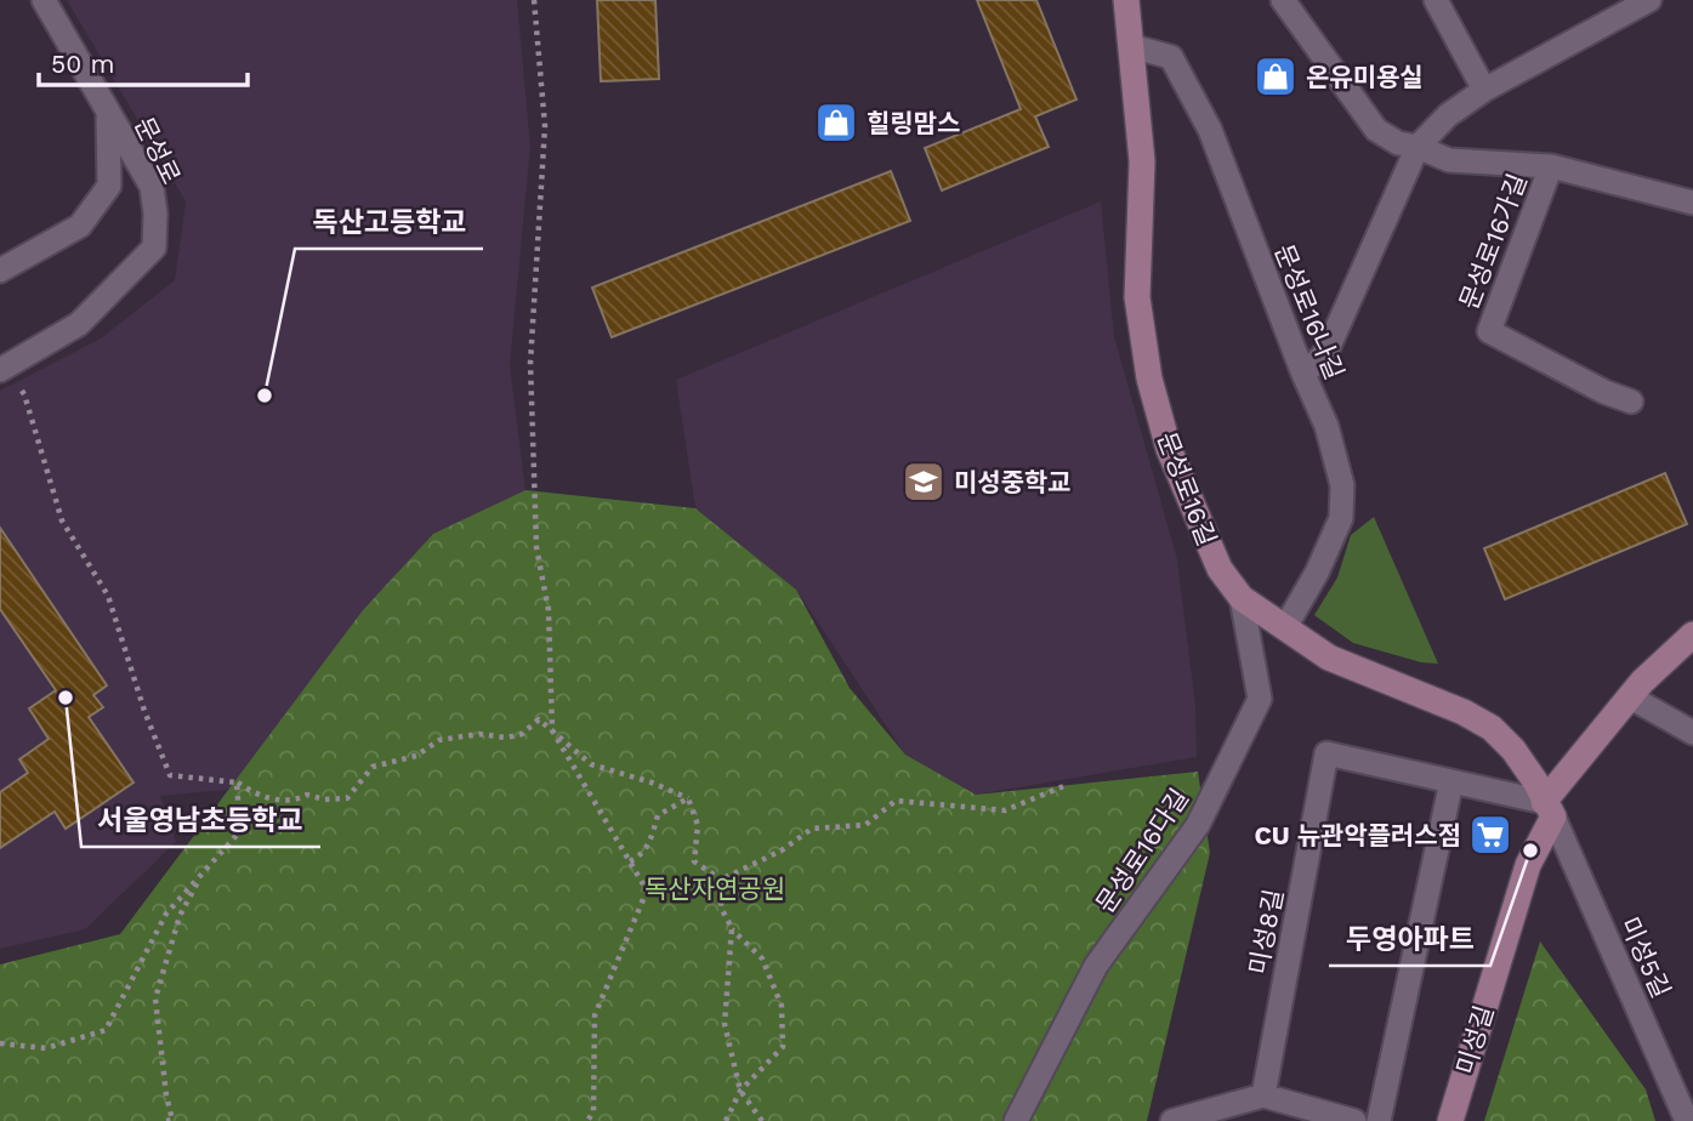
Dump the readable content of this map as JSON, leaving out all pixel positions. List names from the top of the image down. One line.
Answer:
{"streets":{"street":["문성로","문성로16가길","문성로16나길","문성로16길","문성로16다길","미성8길","미성5길","미성길"]},"crossings":[["문성로16나길","문성로16길"],["문성로16길","문성로16다길"],["문성로16길","미성8길"],["문성로16길","미성5길"],["문성로16길","미성길"],["미성8길","미성5길"],["미성8길","미성길"],["미성5길","미성길"]],"parks":["독산자연공원"],"places":{"shop":["온유미용실","힐링맘스"],"other":["독산고등학교","서울영남초등학교","두영아파트"],"school or university":["미성중학교"],"supermarket":["CU 뉴관악플러스점"]},"scale_bar":"50 m"}
